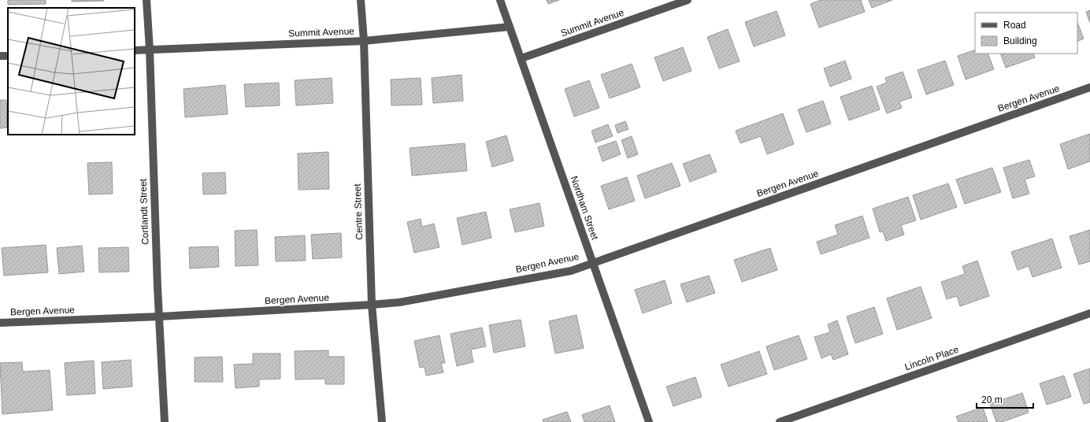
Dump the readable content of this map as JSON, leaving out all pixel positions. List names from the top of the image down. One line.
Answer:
{"streets":{"street":["Summit Avenue","Bergen Avenue","Nordham Street","Cortlandt Street","Centre Street","Lincoln Place"]},"crossings":[["Summit Avenue","Nordham Street"],["Summit Avenue","Cortlandt Street"],["Summit Avenue","Centre Street"],["Bergen Avenue","Nordham Street"],["Bergen Avenue","Cortlandt Street"],["Bergen Avenue","Centre Street"]],"legend":["Road","Building"],"scale_bar":"20 m"}
